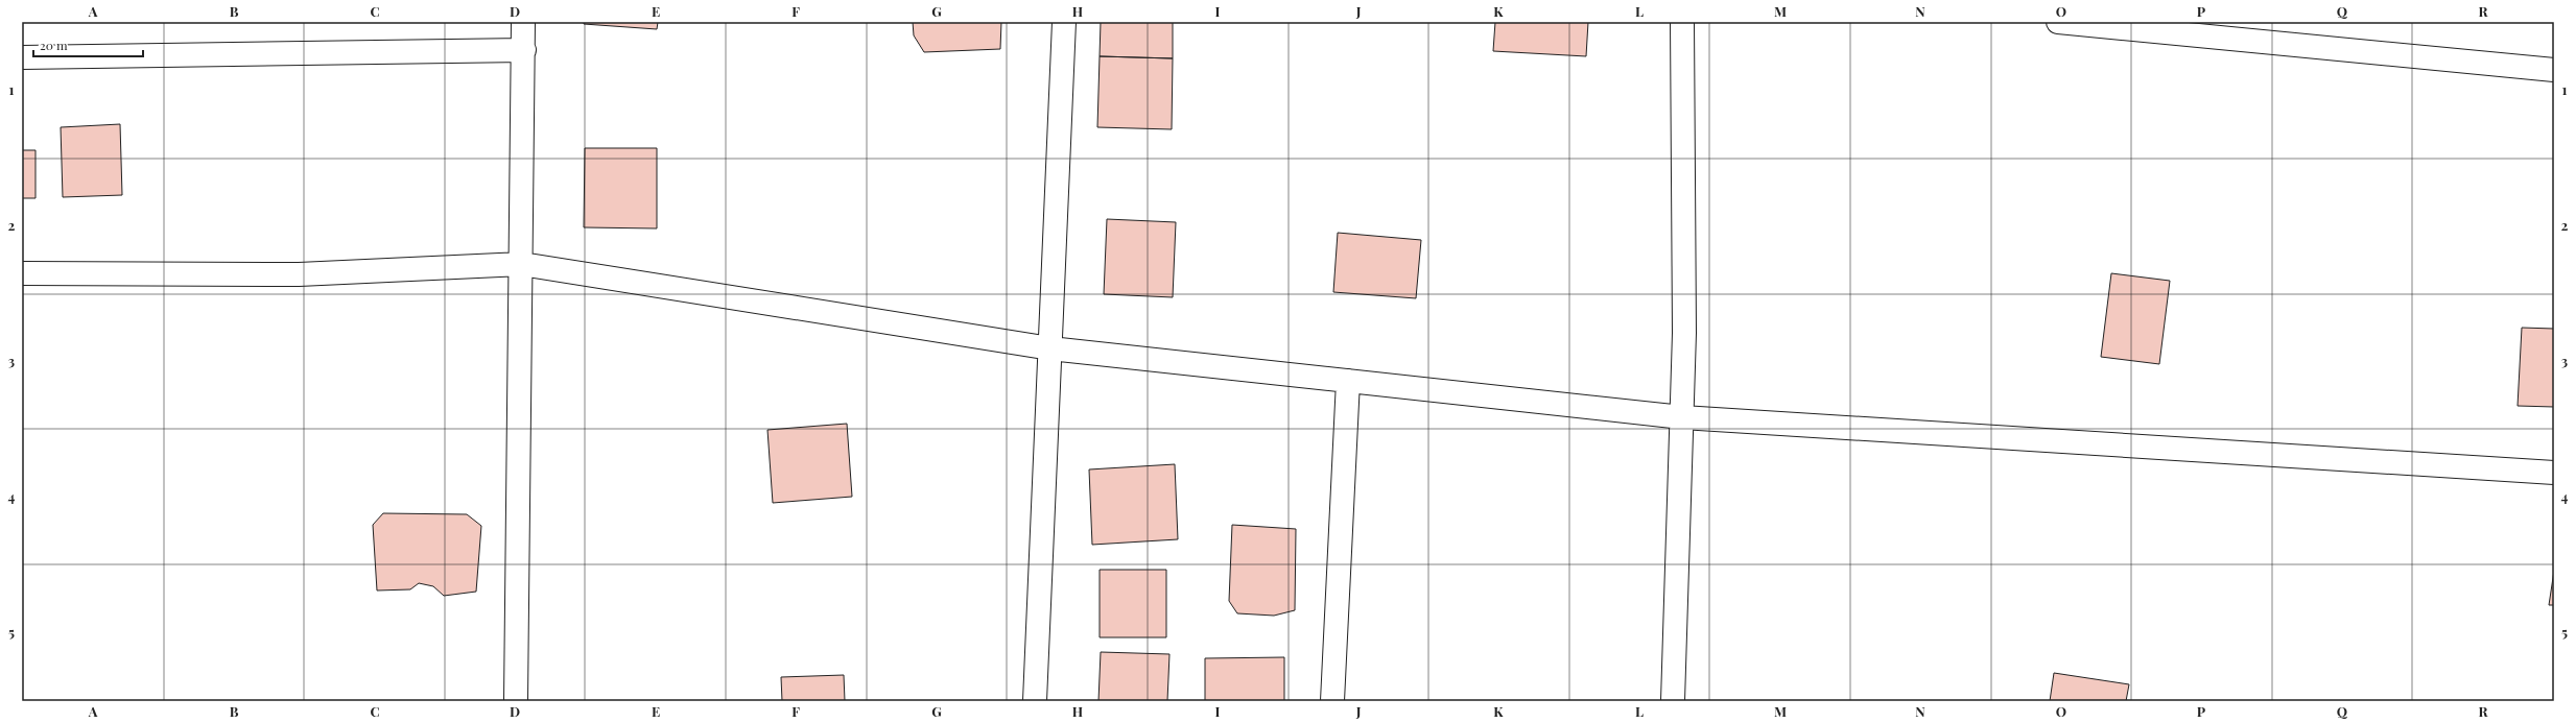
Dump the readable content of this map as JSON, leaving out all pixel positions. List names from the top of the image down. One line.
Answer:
{"scale_bar":"20 m","grid":{"columns":["A","B","C","D","E","F","G","H","I","J","K","L","M","N","O","P","Q","R"],"rows":["1","2","3","4","5"]}}
